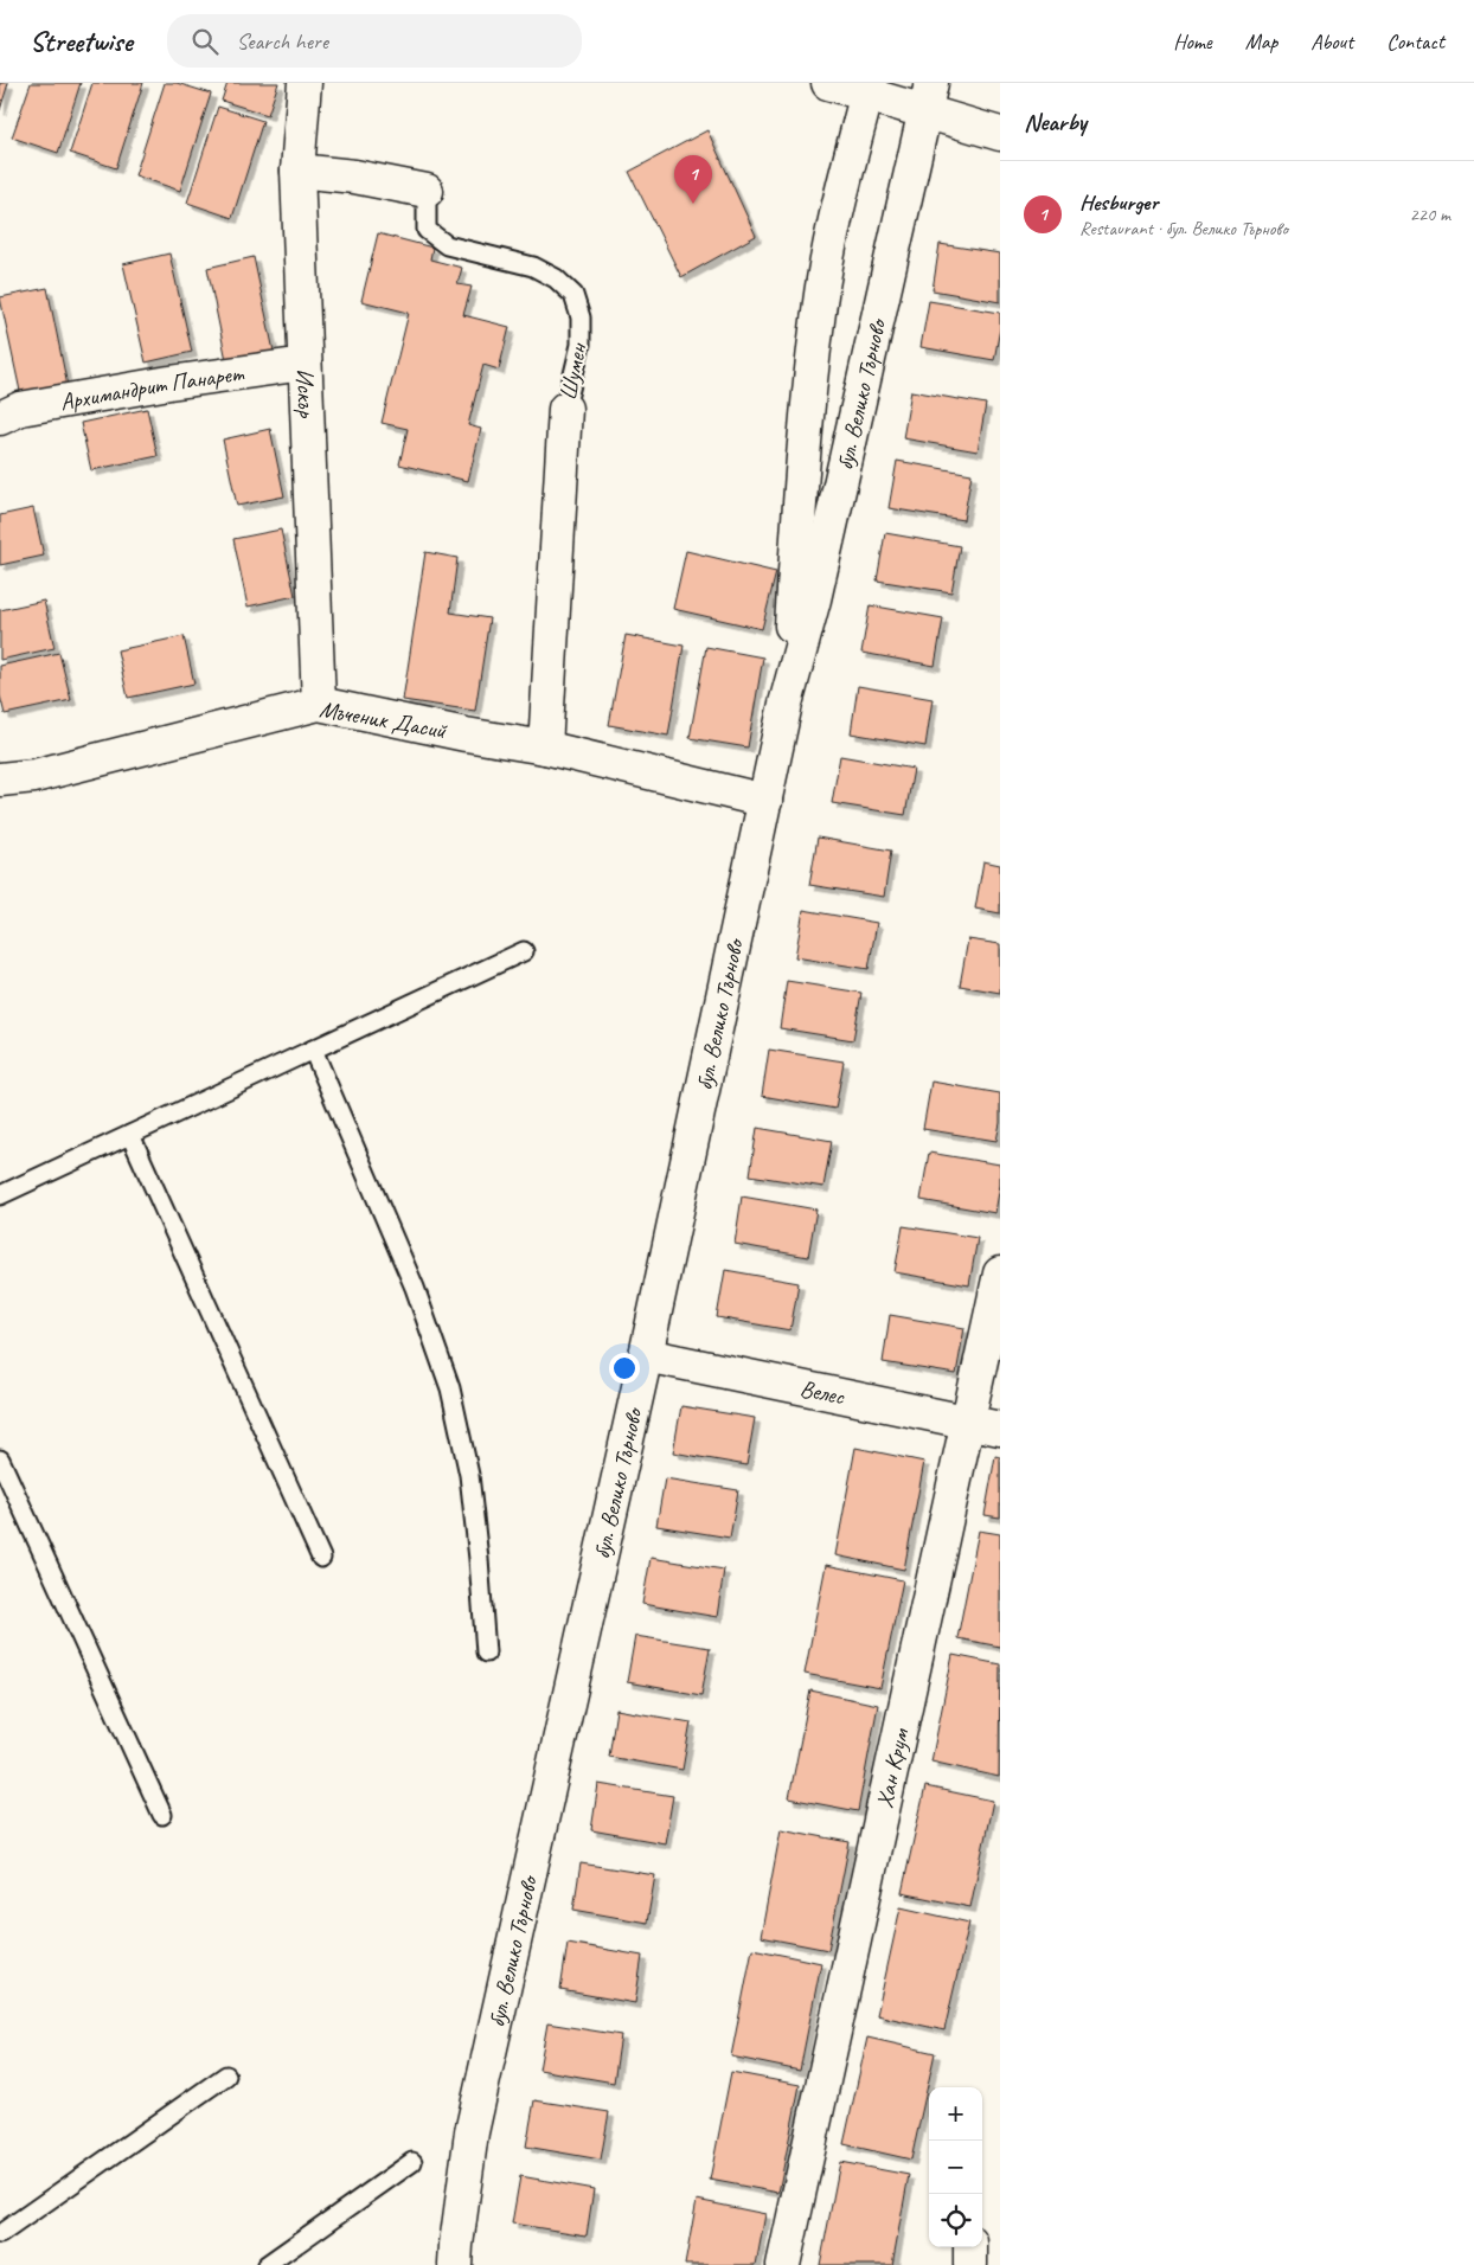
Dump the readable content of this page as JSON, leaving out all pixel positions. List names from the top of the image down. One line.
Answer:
{"streets":{"street":["Шумен","Архимандрит Панарет","Искър","бул. Велико Търново","Мъченик Дасий","Велес","Хан Крум"]},"crossings":[["Шумен","Искър"],["Шумен","Мъченик Дасий"],["Архимандрит Панарет","Искър"],["Искър","Мъченик Дасий"],["бул. Велико Търново","Мъченик Дасий"],["бул. Велико Търново","Велес"],["Велес","Хан Крум"]],"page":{"header":"Streetwise","search":"Search here","nav":["Home","Map","About","Contact"],"heading":"Nearby","pins":"1","list":[{"mark":"1","name":"Hesburger","note":"Restaurant · бул. Велико Търново","value":"220 m"}],"map_buttons":["+","−"]}}
